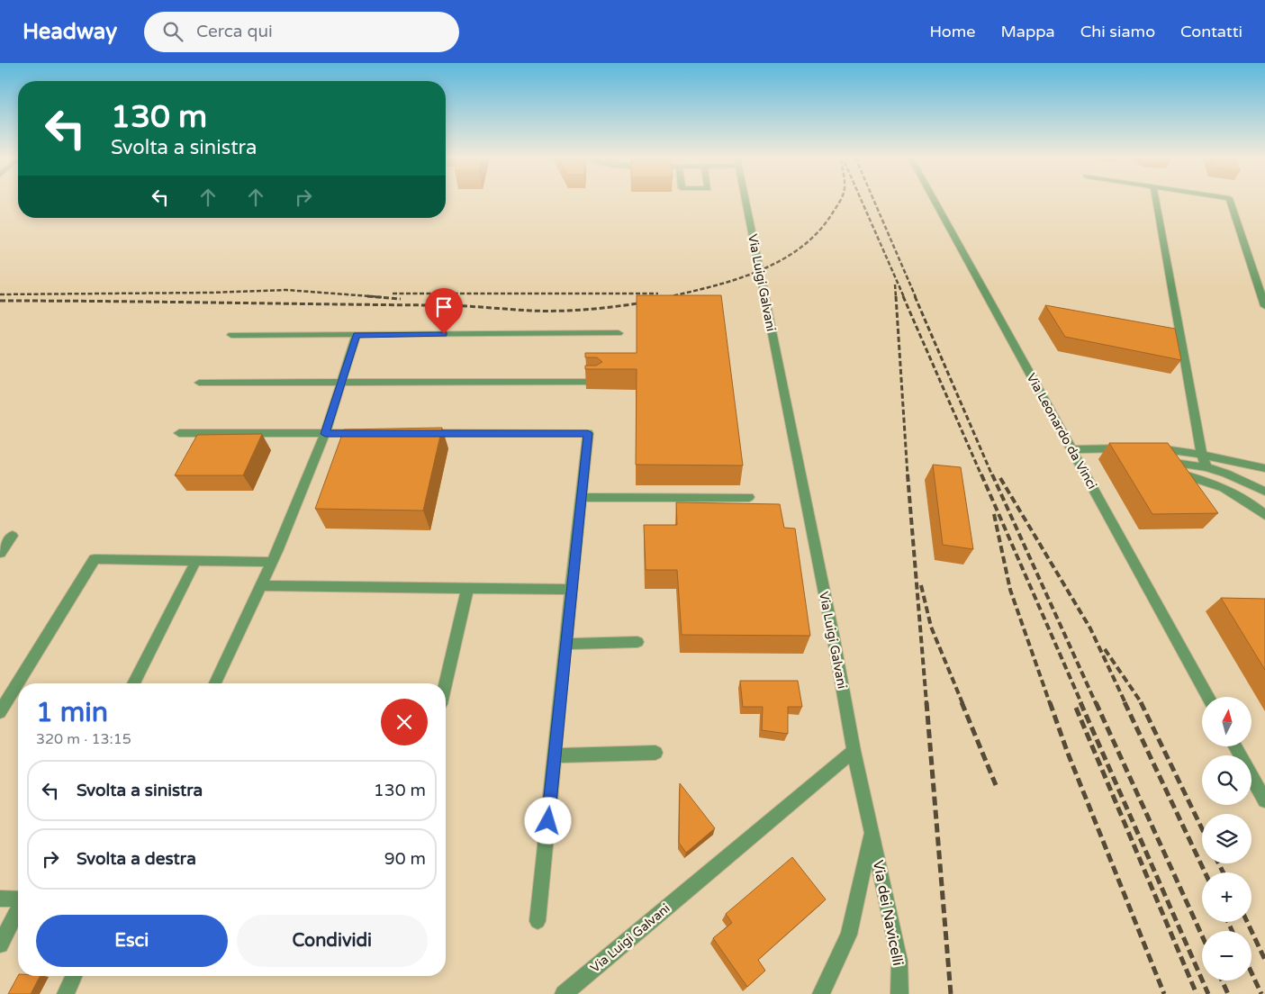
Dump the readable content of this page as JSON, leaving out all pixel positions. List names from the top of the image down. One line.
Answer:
{"streets":{"street":["Via Luigi Galvani","Via Leonardo da Vinci","Via dei Navicelli"]},"crossings":[["Via Luigi Galvani","Via dei Navicelli"]],"north":"top","page":{"header":"Headway","search":"Cerca qui","nav":["Home","Mappa","Chi siamo","Contatti"],"turn":["130 m","Svolta a sinistra"],"heading":["1 min","320 m · 13:15"],"map_buttons":["+","−"],"list":[{"name":"Svolta a sinistra","value":"130 m"},{"name":"Svolta a destra","value":"90 m"}],"buttons":["Esci","Condividi"]}}
